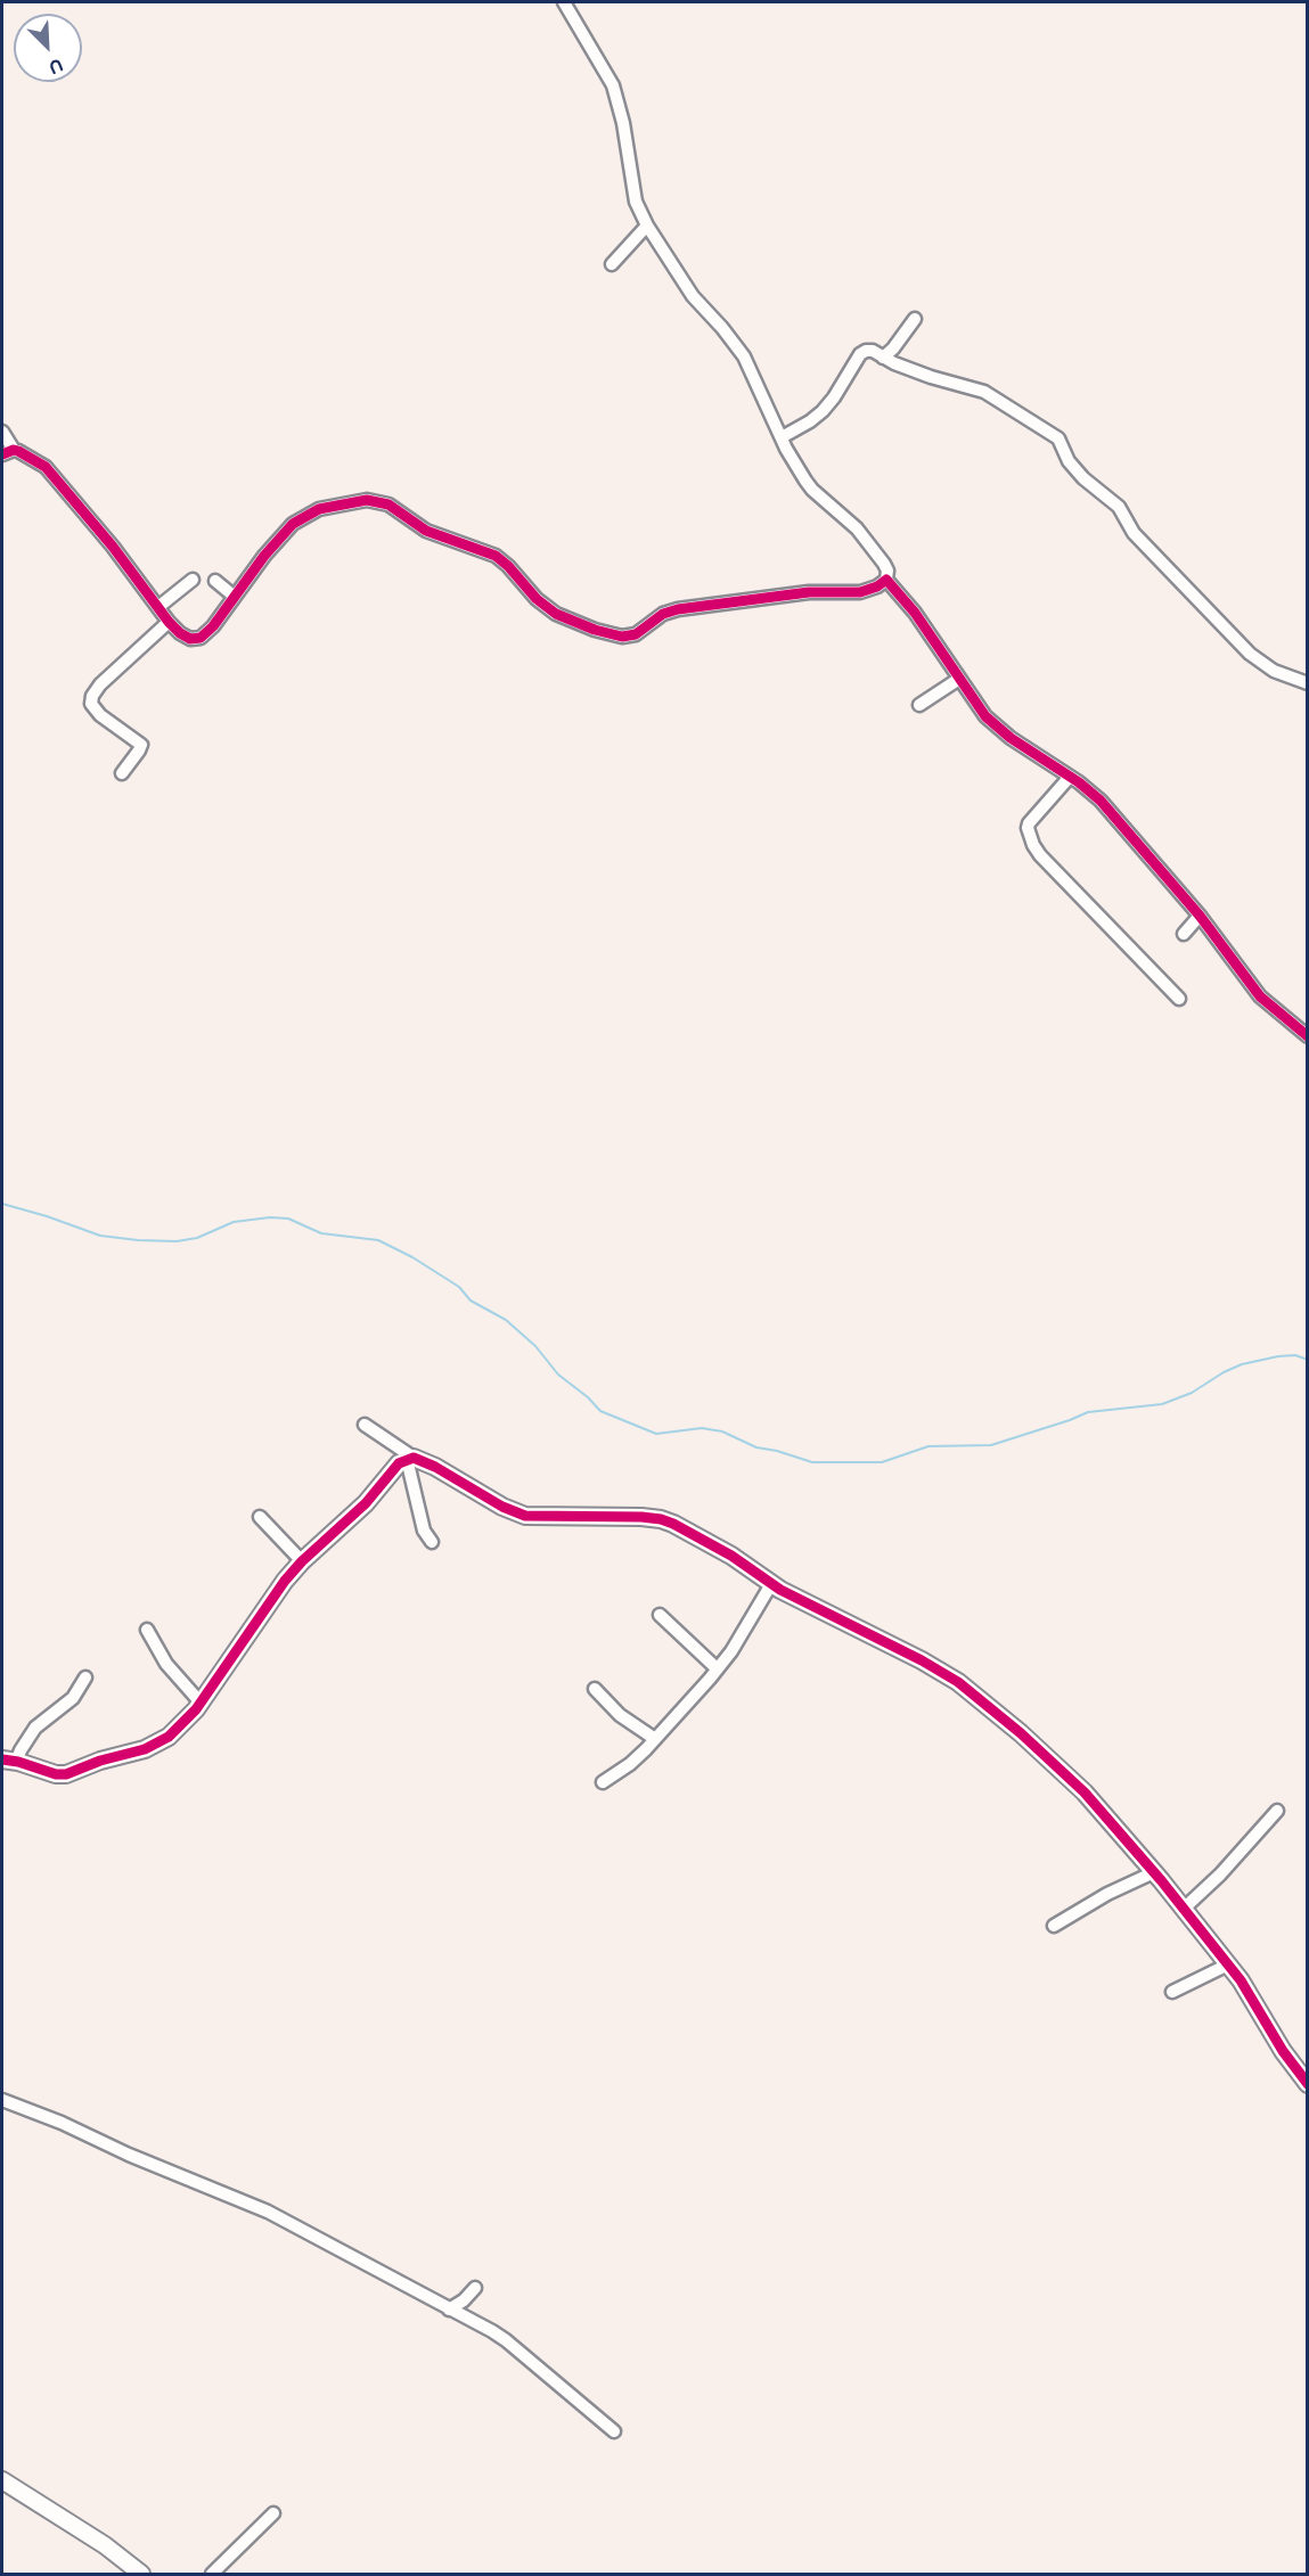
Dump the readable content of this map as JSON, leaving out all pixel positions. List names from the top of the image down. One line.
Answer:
{"north":"bottom right"}
